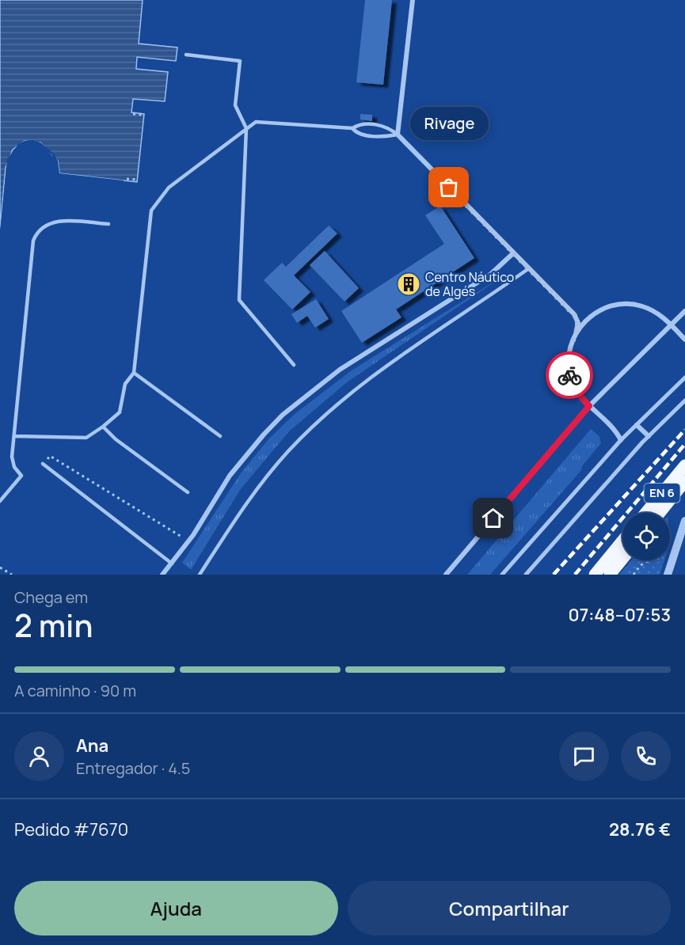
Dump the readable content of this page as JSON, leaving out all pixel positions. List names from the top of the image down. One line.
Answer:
{"streets":{"main road":["EN 6"]},"places":{"other":["Rivage"],"building":["Centro Náutico de Algés"]},"page":{"bubble":"Rivage","heading":["2 min","Chega em","07:48–07:53"],"panel":["Ana","Entregador · 4.5","Pedido #7670","28.76 €"],"bar":"A caminho · 90 m","buttons":["Ajuda","Compartilhar"]}}
